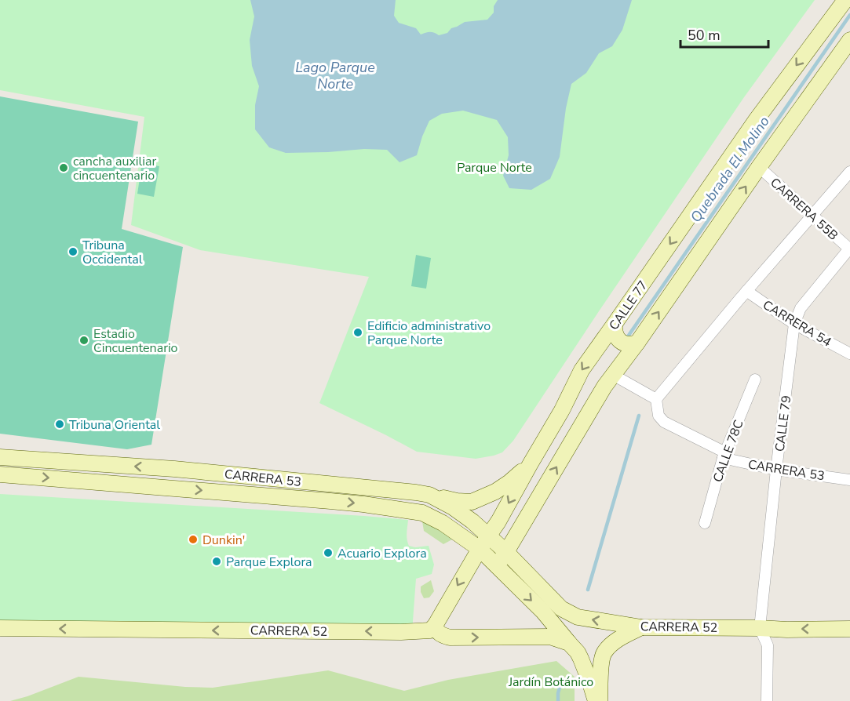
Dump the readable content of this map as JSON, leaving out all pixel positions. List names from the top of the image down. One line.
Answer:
{"streets":{"main road":["CALLE 77","CARRERA 53","CARRERA 52"],"street":["CARRERA 55B","CARRERA 54","CALLE 79","CALLE 78C"]},"crossings":[["CARRERA 55B","CALLE 79"],["CALLE 77","CARRERA 53"],["CALLE 77","CARRERA 52"],["CARRERA 54","CALLE 79"],["CALLE 79","CARRERA 53"],["CALLE 79","CARRERA 52"],["CALLE 78C","CARRERA 53"],["CARRERA 53","CARRERA 52"]],"one_way":["CARRERA 52"],"water":["Lago Parque Norte","Quebrada El Molino"],"parks":["Parque Norte","Jardín Botánico"],"places":["cancha auxiliar cincuentenario","Tribuna Occidental","Edificio administrativo Parque Norte","Estadio Cincuentenario","Tribuna Oriental","Dunkin'","Acuario Explora","Parque Explora"],"scale_bar":"50 m"}
